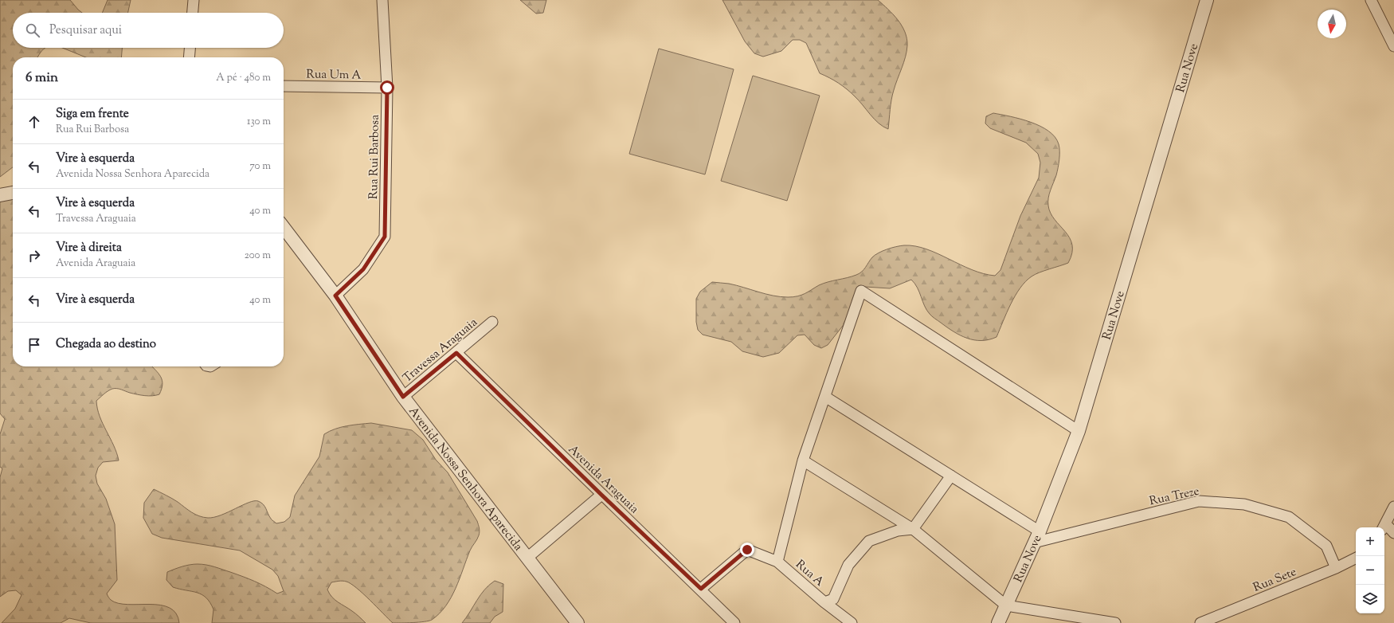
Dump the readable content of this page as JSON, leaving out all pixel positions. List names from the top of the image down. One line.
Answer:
{"streets":{"street":["Rua Nove","Rua Um A","Rua Rui Barbosa","Travessa Araguaia","Avenida Nossa Senhora Aparecida","Avenida Araguaia","Rua Treze","Rua A","Rua Sete"]},"crossings":[["Rua Nove","Rua Treze"],["Rua Um A","Rua Rui Barbosa"],["Rua Rui Barbosa","Avenida Nossa Senhora Aparecida"],["Travessa Araguaia","Avenida Nossa Senhora Aparecida"],["Travessa Araguaia","Avenida Araguaia"],["Avenida Araguaia","Rua A"],["Rua Treze","Rua Sete"]],"north":"bottom","page":{"search":"Pesquisar aqui","heading":["6 min","A pé · 480 m"],"list":[["Siga em frente","Rua Rui Barbosa","130 m"],["Vire à esquerda","Avenida Nossa Senhora Aparecida","70 m"],["Vire à esquerda","Travessa Araguaia","40 m"],["Vire à direita","Avenida Araguaia","200 m"],["Vire à esquerda","40 m"],"Chegada ao destino"],"map_buttons":["+","−"]}}
